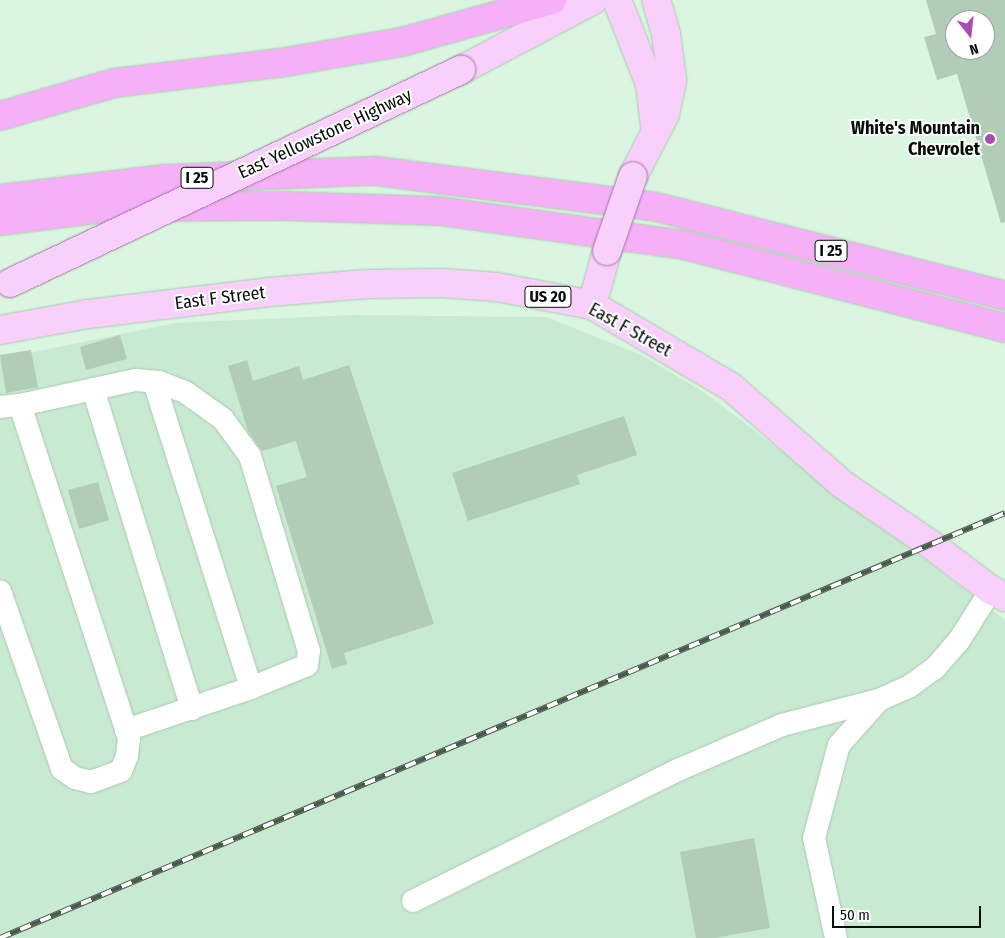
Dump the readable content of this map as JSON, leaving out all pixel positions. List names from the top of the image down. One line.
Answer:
{"streets":{"highway":["I 25"],"main road":["East Yellowstone Highway","US 20","East F Street"]},"places":["White's Mountain Chevrolet"],"scale_bar":"50 m","north":"bottom"}
